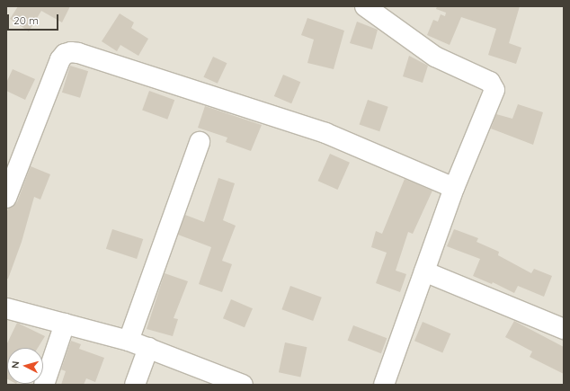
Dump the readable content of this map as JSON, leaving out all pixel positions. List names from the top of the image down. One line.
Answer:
{"scale_bar":"20 m","north":"left"}
